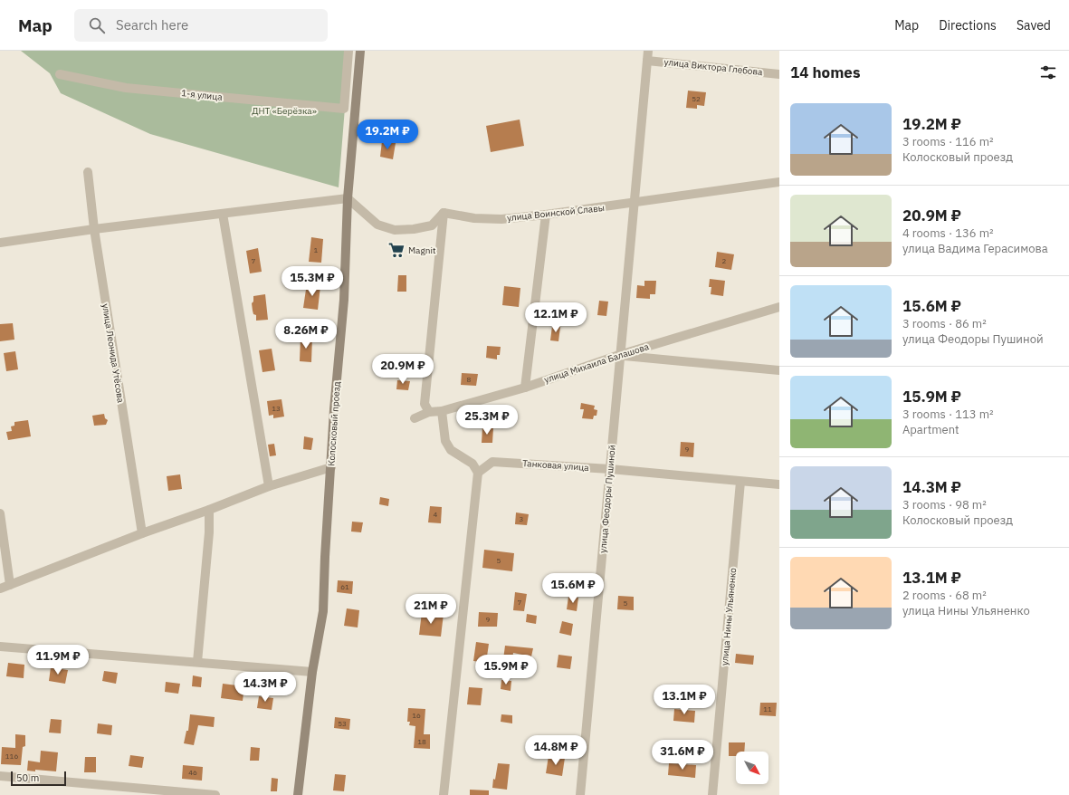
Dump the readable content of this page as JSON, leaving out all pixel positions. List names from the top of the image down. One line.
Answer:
{"streets":{"street":["улица Виктора Глебова","1-я улица","улица Воинской Славы","улица Леонида Утёсова","улица Михаила Балашова","Колосковый проезд","Танковая улица","улица Феодоры Пушиной","улица Нины Ульяненко"]},"crossings":[["улица Виктора Глебова","улица Феодоры Пушиной"],["улица Воинской Славы","улица Феодоры Пушиной"],["улица Михаила Балашова","улица Феодоры Пушиной"],["Танковая улица","улица Феодоры Пушиной"],["Танковая улица","улица Нины Ульяненко"]],"parks":["ДНТ «Берёзка»"],"places":{"supermarket":["Magnit"]},"house_numbers":["52","1","7","2","8","13","9","4","3","5","61","7","5","9","11","16","53","18","116","46"],"scale_bar":"50 m","north":"bottom right","page":{"header":"Map","search":"Search here","nav":["Map","Directions","Saved"],"heading":"14 homes","list":[{"name":"19.2M ₽","note":"3 rooms · 116 m² · Колосковый проезд"},{"name":"20.9M ₽","note":"4 rooms · 136 m² · улица Вадима Герасимова"},{"name":"15.6M ₽","note":"3 rooms · 86 m² · улица Феодоры Пушиной"},{"name":"15.9M ₽","note":"3 rooms · 113 m² · Apartment"},{"name":"14.3M ₽","note":"3 rooms · 98 m² · Колосковый проезд"},{"name":"13.1M ₽","note":"2 rooms · 68 m² · улица Нины Ульяненко"}],"price":["19.2M ₽","15.3M ₽","12.1M ₽","8.26M ₽","20.9M ₽","25.3M ₽","15.6M ₽","21M ₽","11.9M ₽","15.9M ₽","14.3M ₽","13.1M ₽","14.8M ₽","31.6M ₽"],"scale":"50 m"}}
